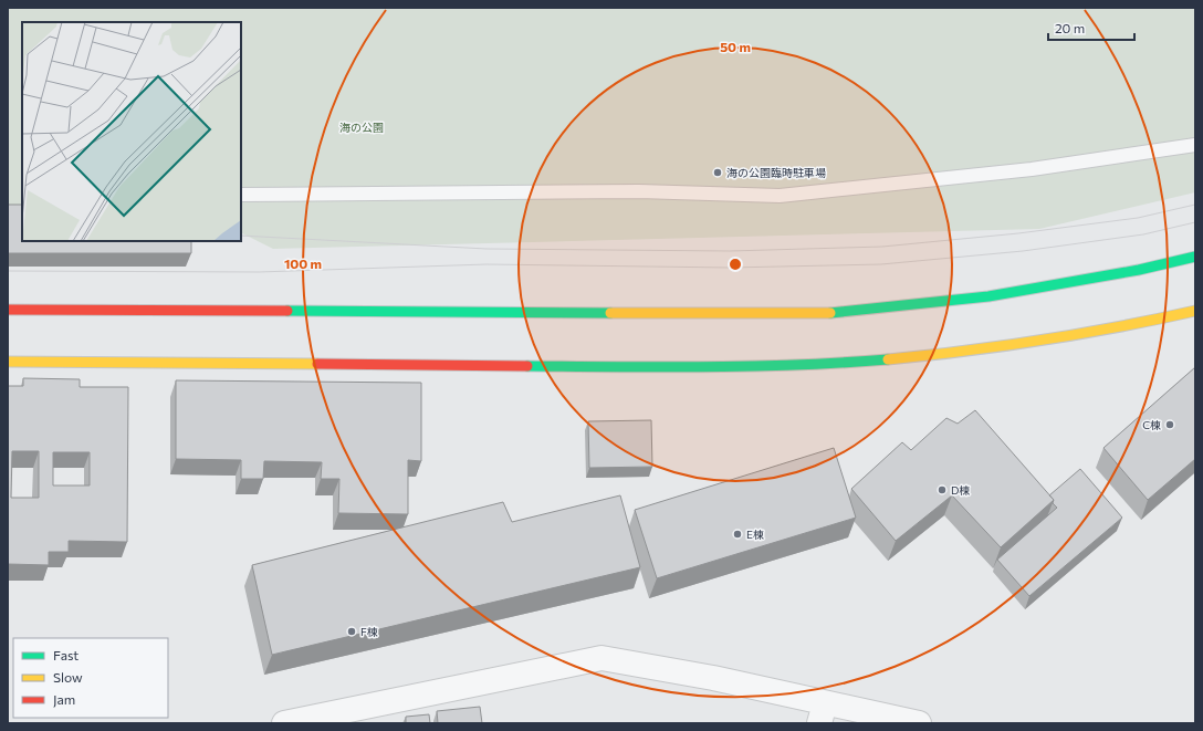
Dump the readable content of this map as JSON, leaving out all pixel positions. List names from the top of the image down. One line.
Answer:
{"parks":["海の公園"],"places":["海の公園臨時駐車場","C棟","D棟","E棟","F棟"],"legend":["Fast","Slow","Jam"],"scale_bar":"20 m","rings":["50 m","100 m"]}
